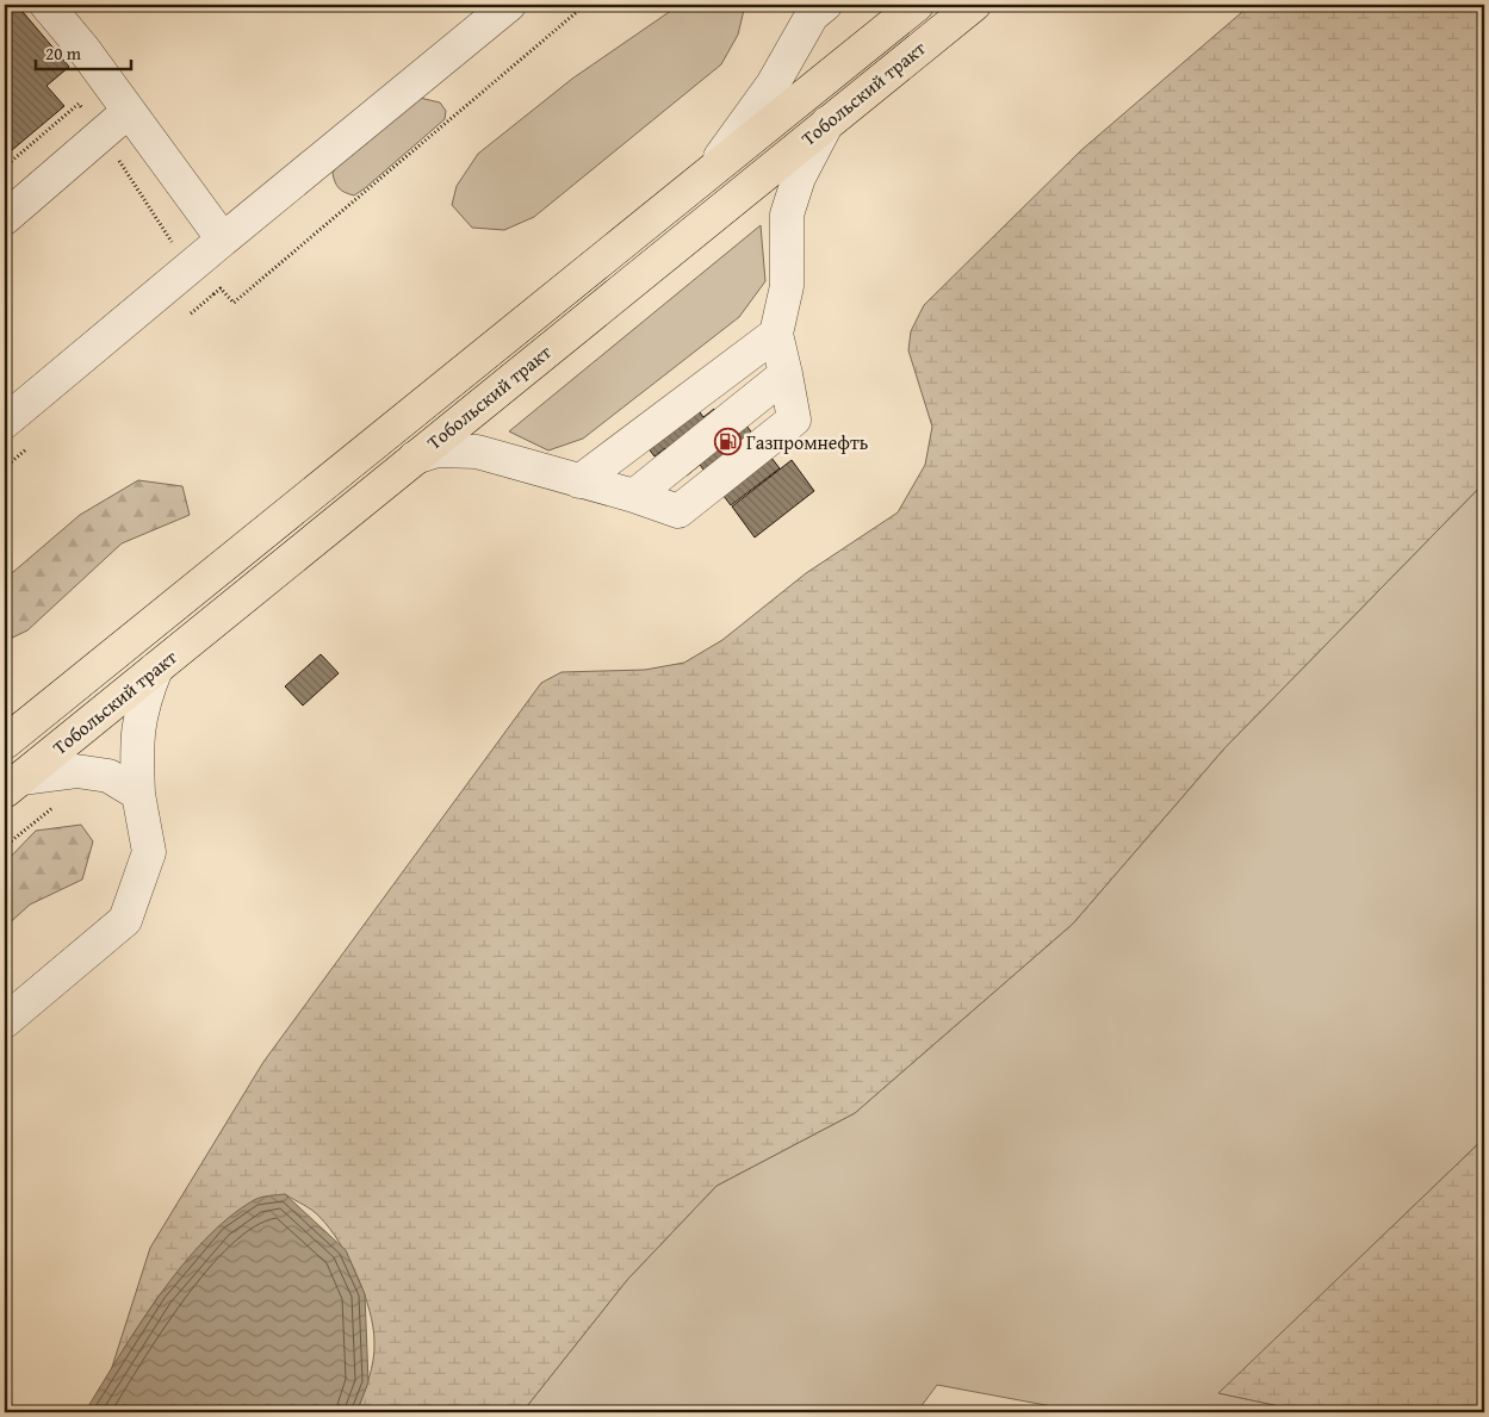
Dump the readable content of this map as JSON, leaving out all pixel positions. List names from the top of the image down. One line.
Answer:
{"streets":{"main road":["Тобольский тракт"]},"places":{"fuel station":["Газпромнефть"]},"scale_bar":"20 m"}
